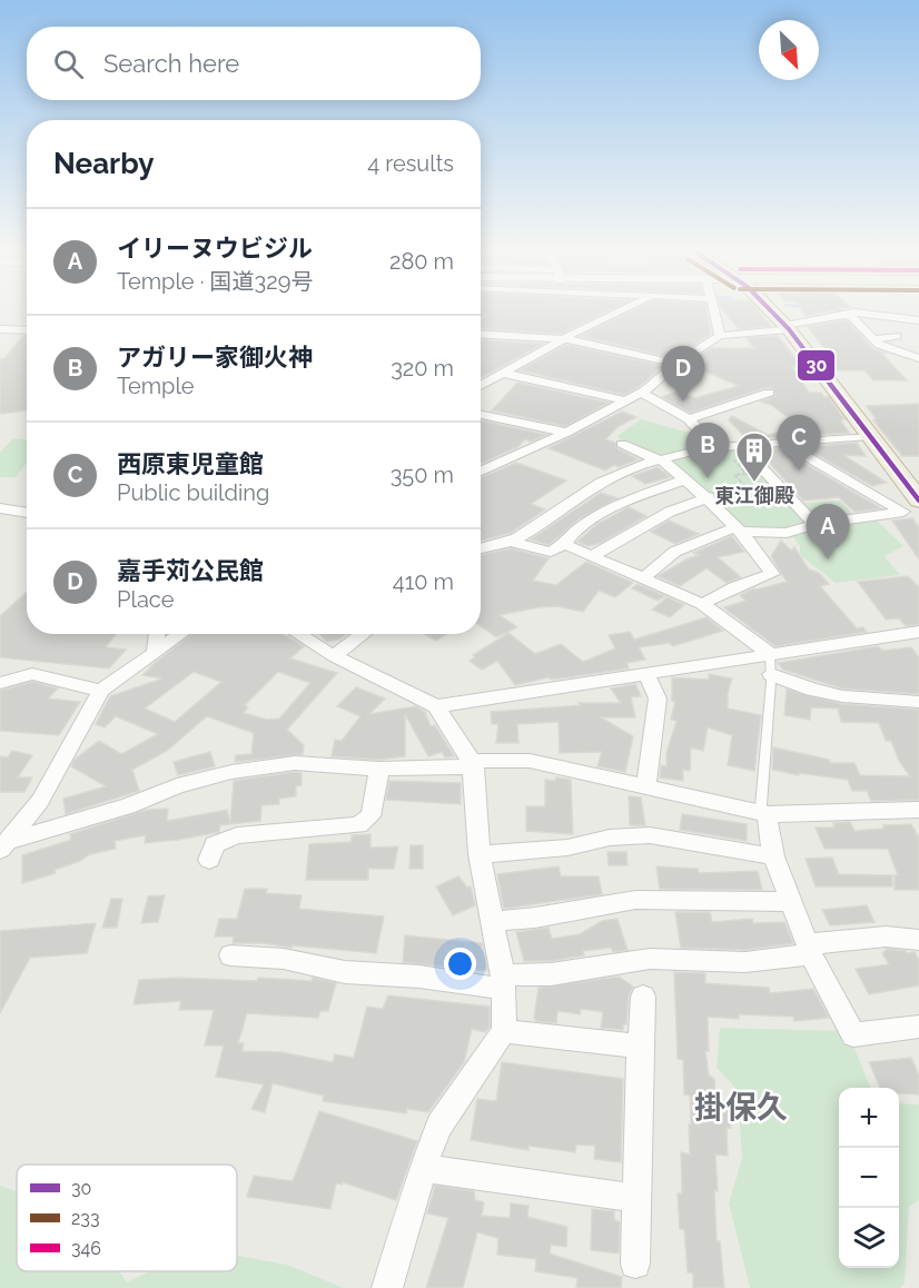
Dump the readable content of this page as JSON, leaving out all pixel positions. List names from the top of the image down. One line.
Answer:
{"districts":["掛保久"],"places":{"building":["東江御殿"]},"lines":["transit line 30"],"legend":["30","233","346"],"north":"bottom right","page":{"search":"Search here","heading":["Nearby","4 results"],"list":[{"mark":"A","name":"イリーヌウビジル","note":"Temple · 国道329号","value":"280 m"},{"mark":"B","name":"アガリー家御火神","note":"Temple","value":"320 m"},{"mark":"C","name":"西原東児童館","note":"Public building","value":"350 m"},{"mark":"D","name":"嘉手苅公民館","note":"Place","value":"410 m"}],"pins":["D","C","B","A"],"map_buttons":["+","−"]}}
